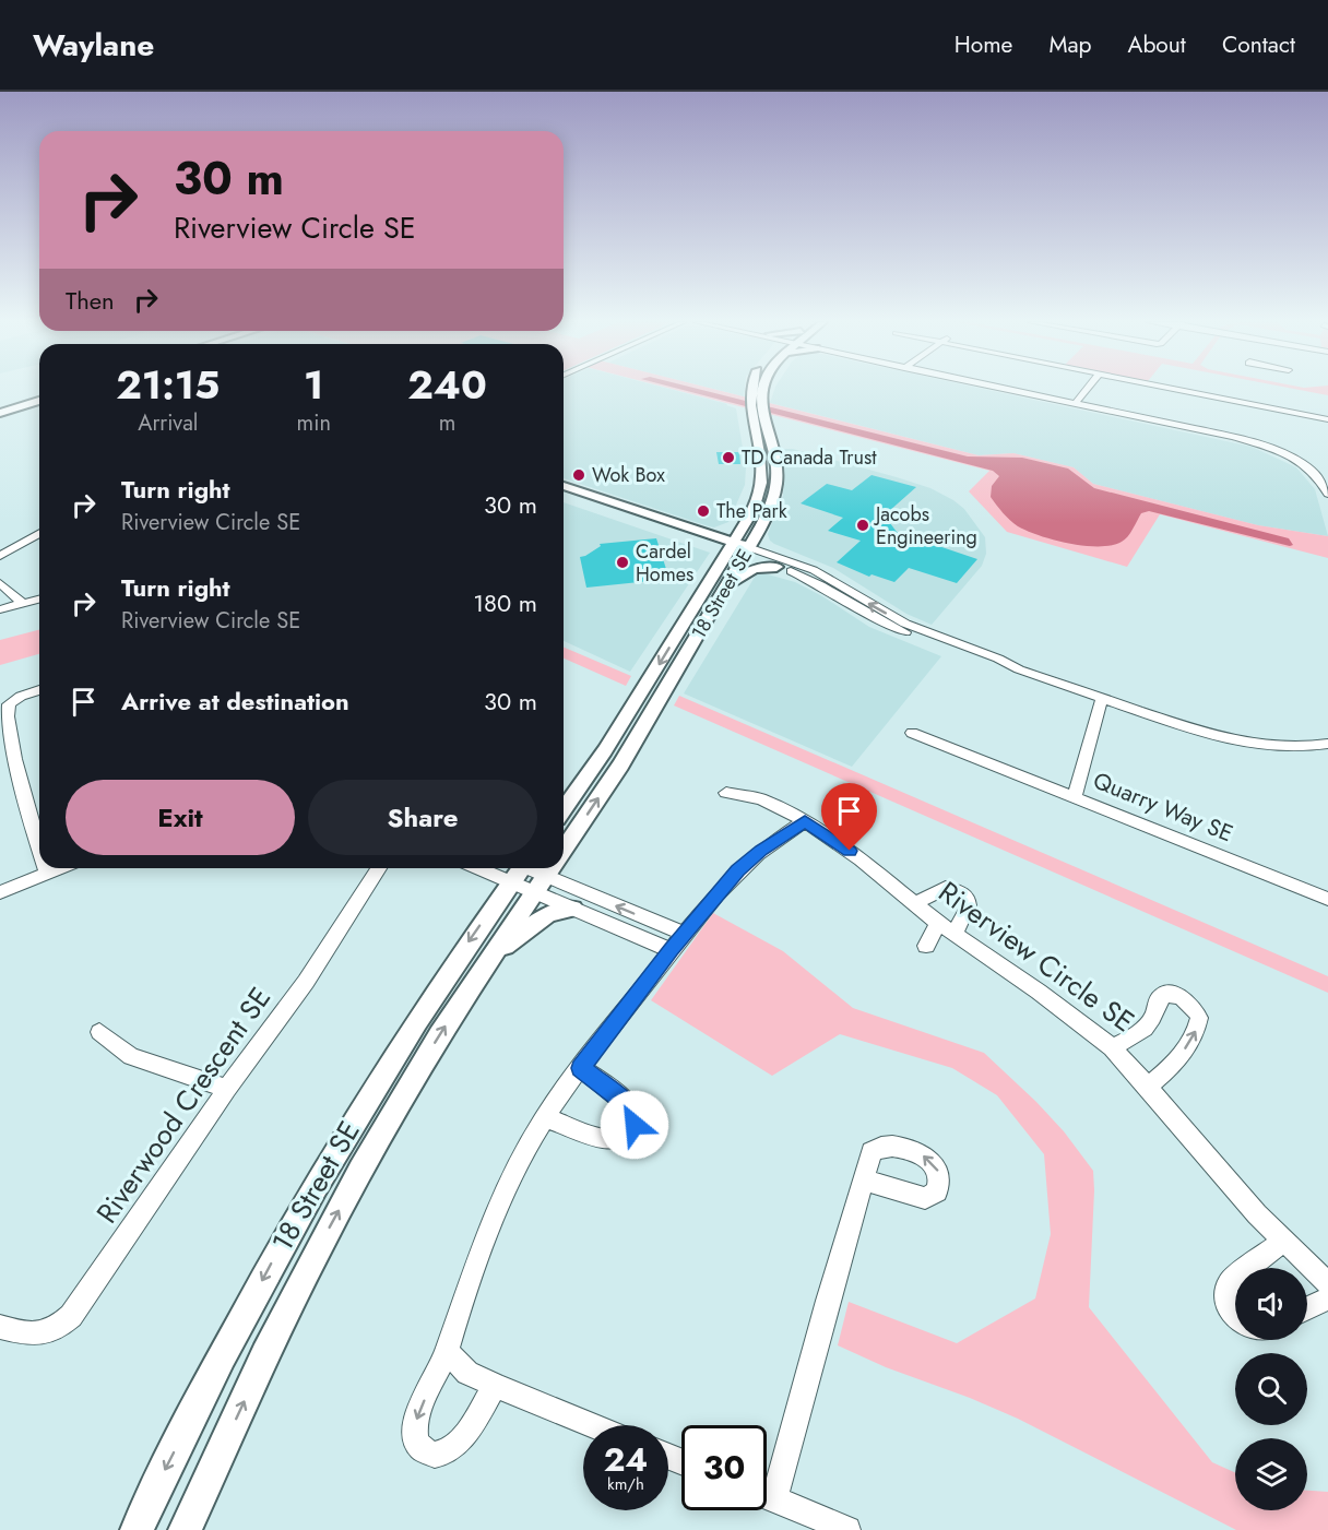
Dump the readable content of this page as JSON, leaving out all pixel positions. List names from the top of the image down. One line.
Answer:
{"streets":{"main road":["18 Street SE"],"street":["Quarry Way SE","Riverview Circle SE","Riverwood Crescent SE"]},"places":["TD Canada Trust","Wok Box","The Park","Jacobs Engineering","Cardel Homes"],"page":{"header":"Waylane","nav":["Home","Map","About","Contact"],"turn":["30 m","Riverview Circle SE"],"then":"Then","eta":["21:15","Arrival","1","min","240","m"],"list":[{"name":"Turn right","note":"Riverview Circle SE","value":"30 m"},{"name":"Turn right","note":"Riverview Circle SE","value":"180 m"},{"name":"Arrive at destination","value":"30 m"}],"buttons":["Exit","Share"],"speed":"24 km/h","limit":"30"}}
